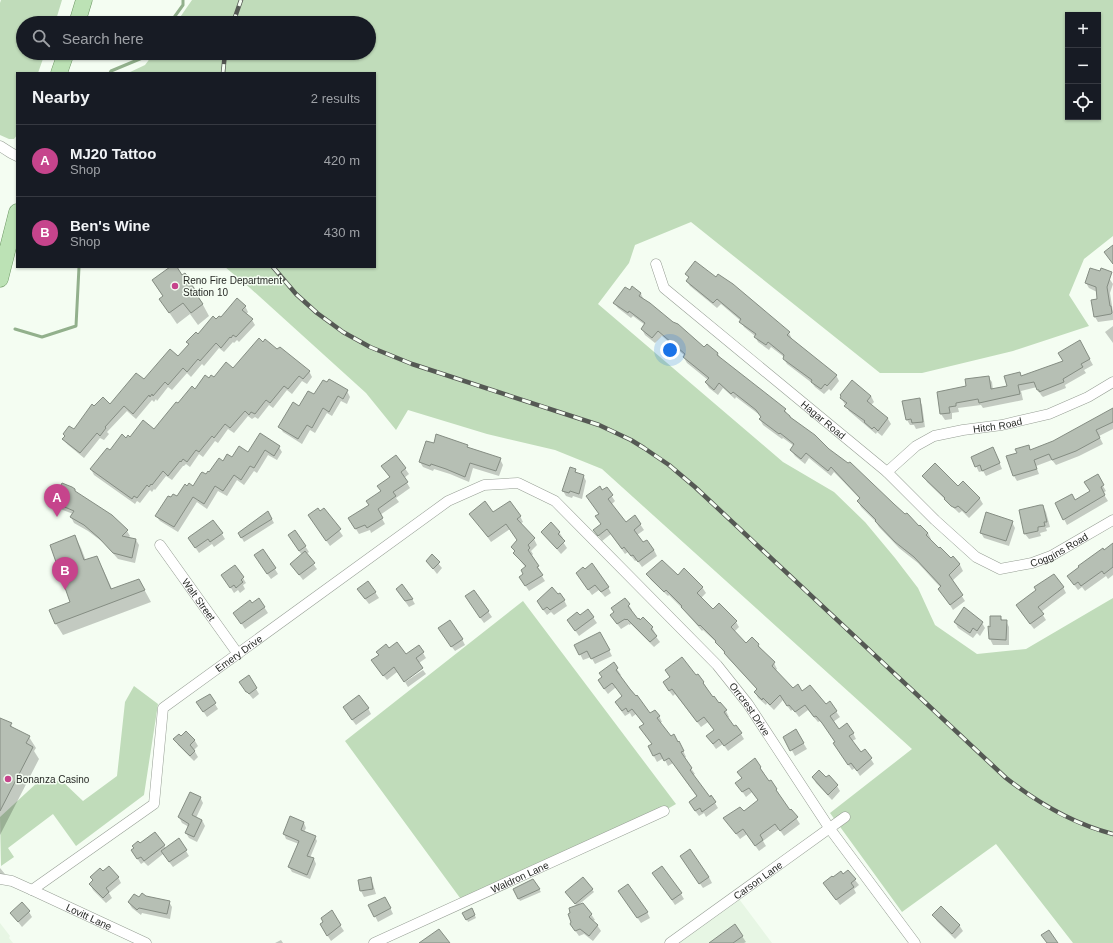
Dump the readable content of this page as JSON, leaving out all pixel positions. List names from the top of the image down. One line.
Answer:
{"streets":{"street":["Hagar Road","Hitch Road","Coggins Road","Walt Street","Emery Drive","Orrcrest Drive","Waldron Lane","Carson Lane","Lovitt Lane"]},"crossings":[["Hagar Road","Hitch Road"],["Hagar Road","Coggins Road"],["Walt Street","Emery Drive"],["Emery Drive","Orrcrest Drive"],["Emery Drive","Lovitt Lane"],["Orrcrest Drive","Carson Lane"]],"places":["Reno Fire Department Station 10","Bonanza Casino"],"page":{"map_buttons":["+","−"],"search":"Search here","heading":["Nearby","2 results"],"list":[{"mark":"A","name":"MJ20 Tattoo","note":"Shop","value":"420 m"},{"mark":"B","name":"Ben's Wine","note":"Shop","value":"430 m"}],"pins":["A","B"]}}
